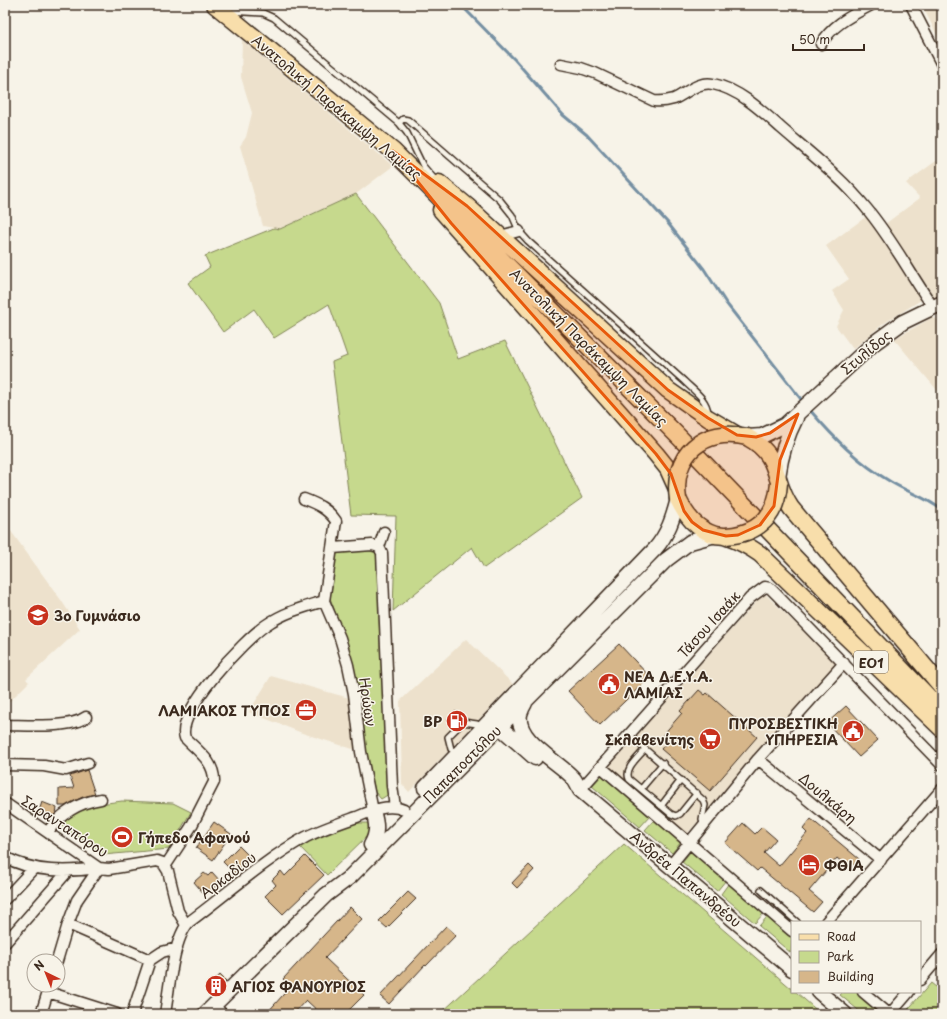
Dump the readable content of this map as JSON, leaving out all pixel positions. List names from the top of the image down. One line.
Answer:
{"streets":{"main road":["Ανατολική Παράκαμψη Λαμίας","Στυλίδος","ΕΟ1","Παπαποστόλου","Ανδρέα Παπανδρέου"],"street":["Τάσου Ισαάκ","Ηρώων","Δουλκάρη","Σαρανταπόρου","Αρκαδίου"]},"crossings":[["Στυλίδος","ΕΟ1"],["Στυλίδος","Παπαποστόλου"],["Τάσου Ισαάκ","Ανδρέα Παπανδρέου"],["ΕΟ1","Παπαποστόλου"],["Ηρώων","Αρκαδίου"],["Παπαποστόλου","Αρκαδίου"],["Παπαποστόλου","Ανδρέα Παπανδρέου"]],"places":{"school or university":["3ο Γυμνάσιο"],"public building":["ΝΕΑ Δ.Ε.Υ.Α. ΛΑΜΙΑΣ","ΠΥΡΟΣΒΕΣΤΙΚΗ ΥΠΗΡΕΣΙΑ"],"office":["ΛΑΜΙΑΚΟΣ ΤΥΠΟΣ"],"fuel station":["BP"],"supermarket":["Σκλαβενίτης"],"sports":["Γήπεδο Αφανού"],"hotel":["ΦΘΙΑ"],"building":["ΑΓΙΟΣ ΦΑΝΟΥΡΙΟΣ"]},"legend":["Road","Park","Building"],"scale_bar":"50 m","north":"top left"}
